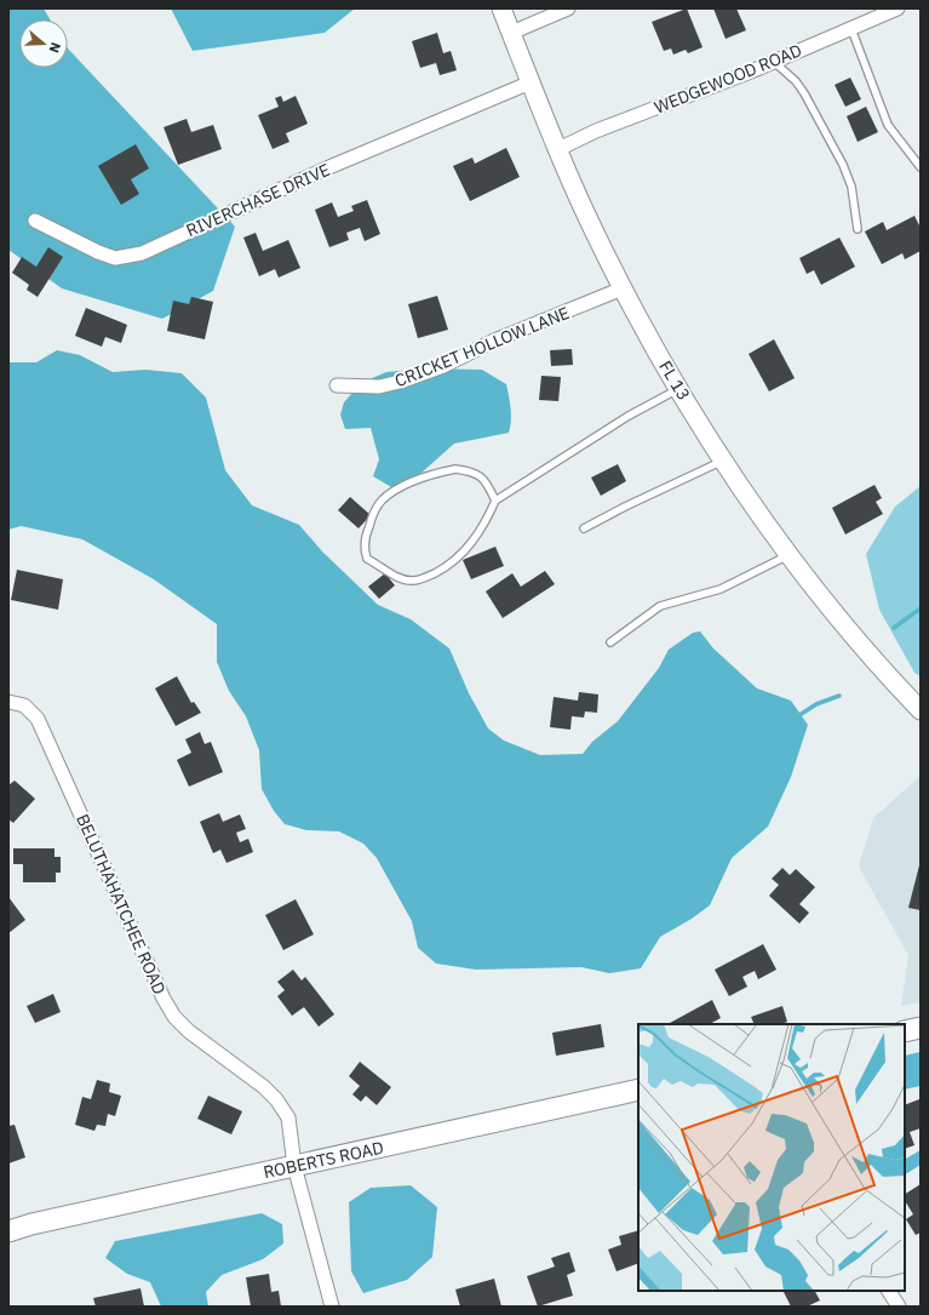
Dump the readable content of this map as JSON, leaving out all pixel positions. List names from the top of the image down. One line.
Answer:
{"streets":{"main road":["FL 13","ROBERTS ROAD"],"street":["WEDGEWOOD ROAD","RIVERCHASE DRIVE","CRICKET HOLLOW LANE","BELUTHAHATCHEE ROAD"]},"crossings":[["WEDGEWOOD ROAD","FL 13"],["RIVERCHASE DRIVE","FL 13"],["CRICKET HOLLOW LANE","FL 13"],["BELUTHAHATCHEE ROAD","ROBERTS ROAD"]],"north":"right"}
